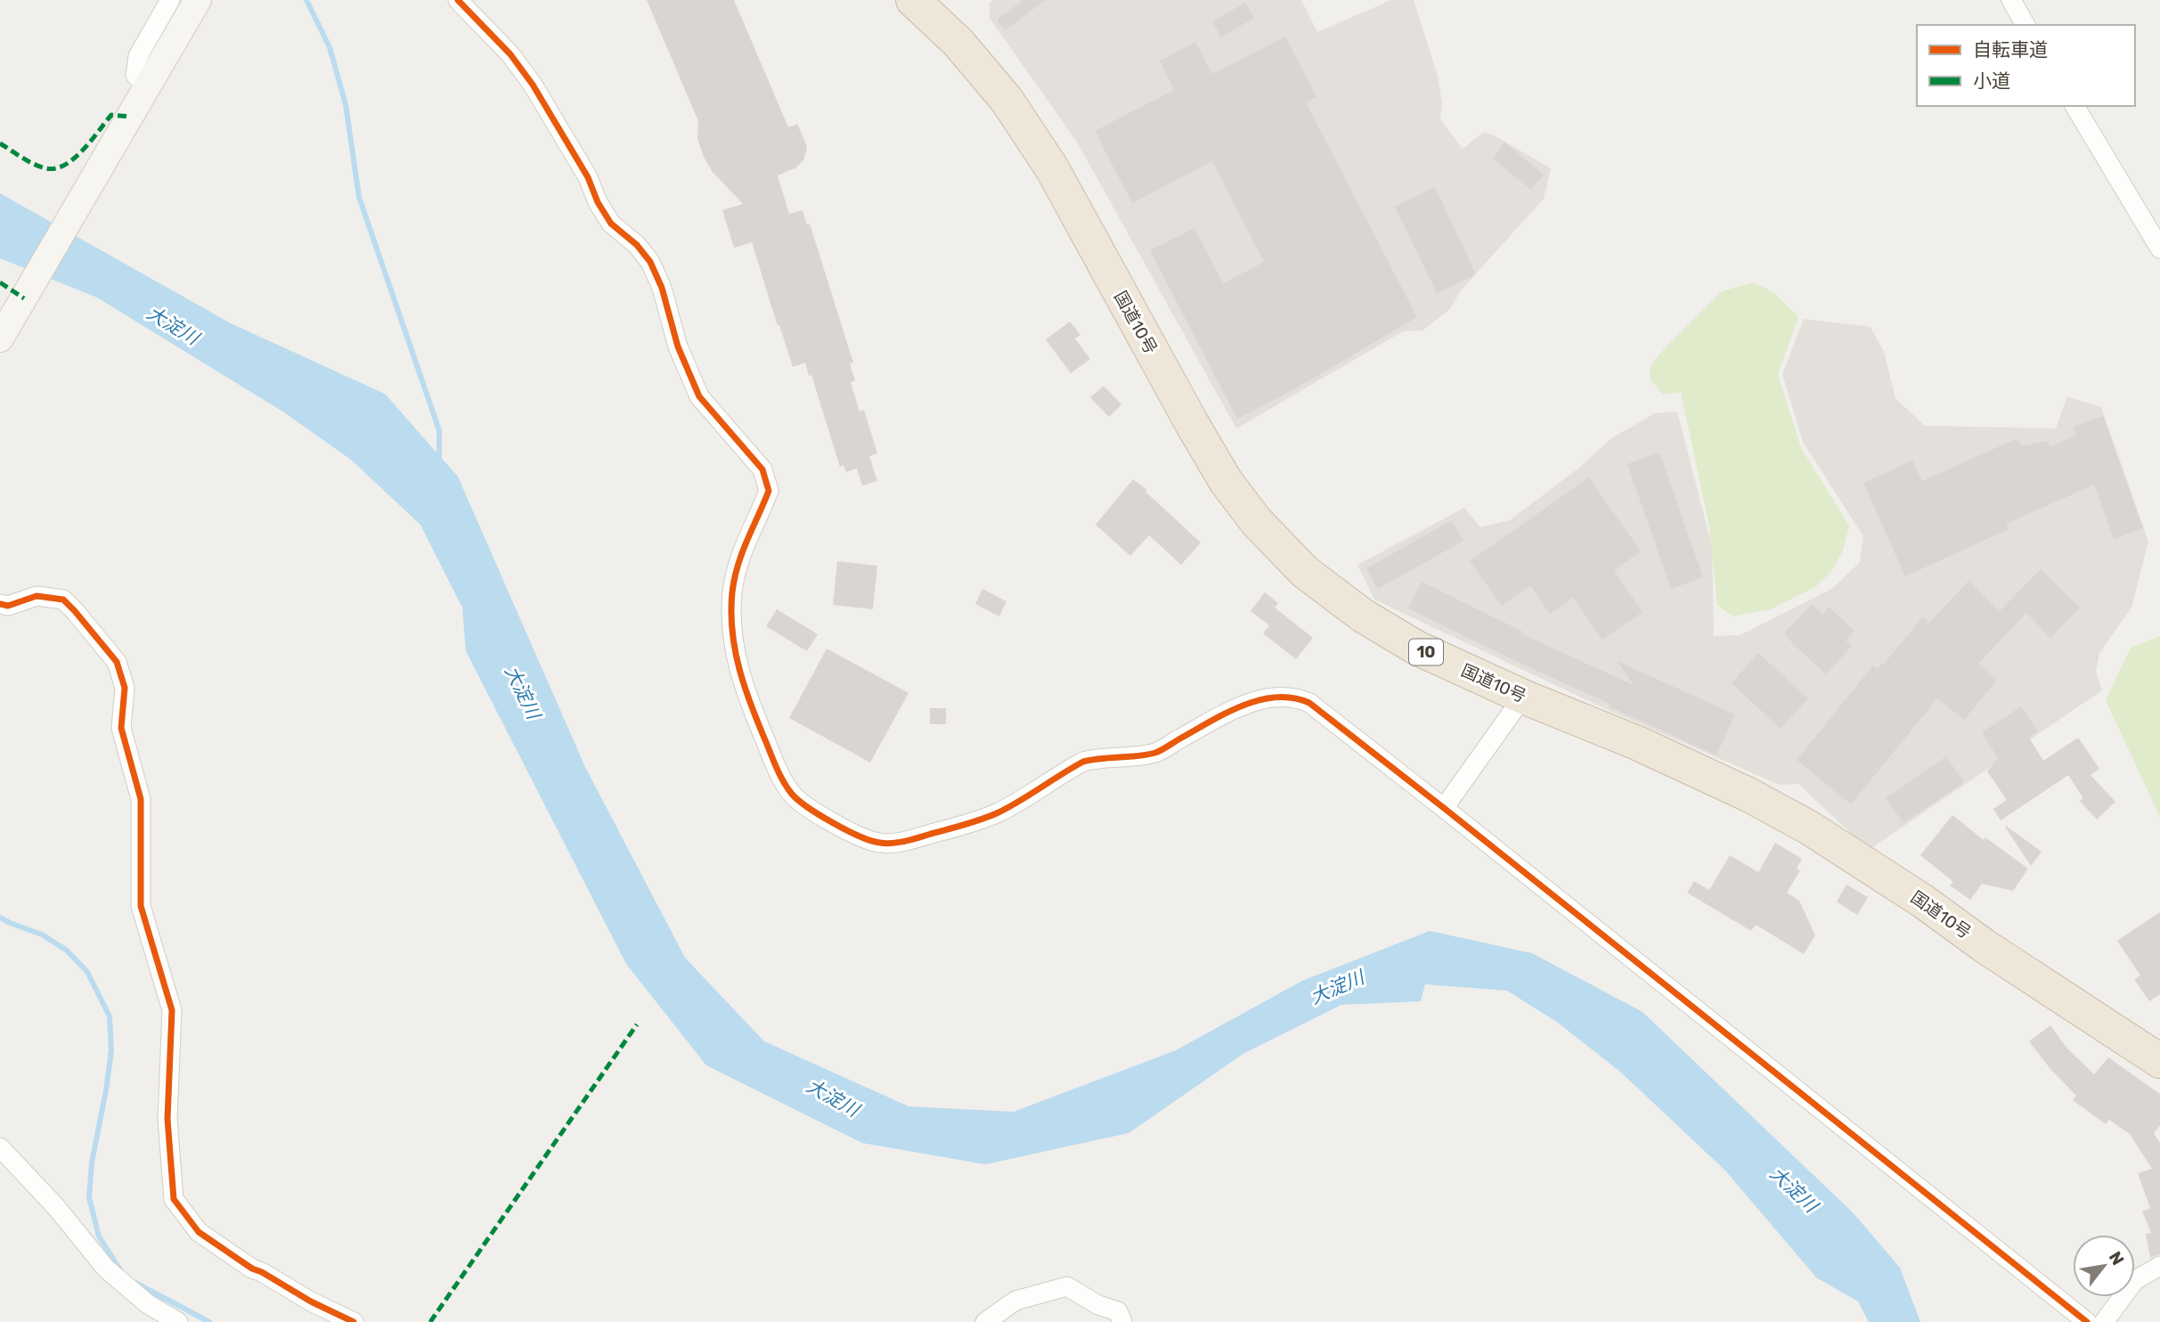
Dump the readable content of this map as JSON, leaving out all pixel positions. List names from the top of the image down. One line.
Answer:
{"streets":{"highway":["国道10号","10"]},"water":["大淀川"],"legend":["自転車道","小道"],"north":"top right"}
